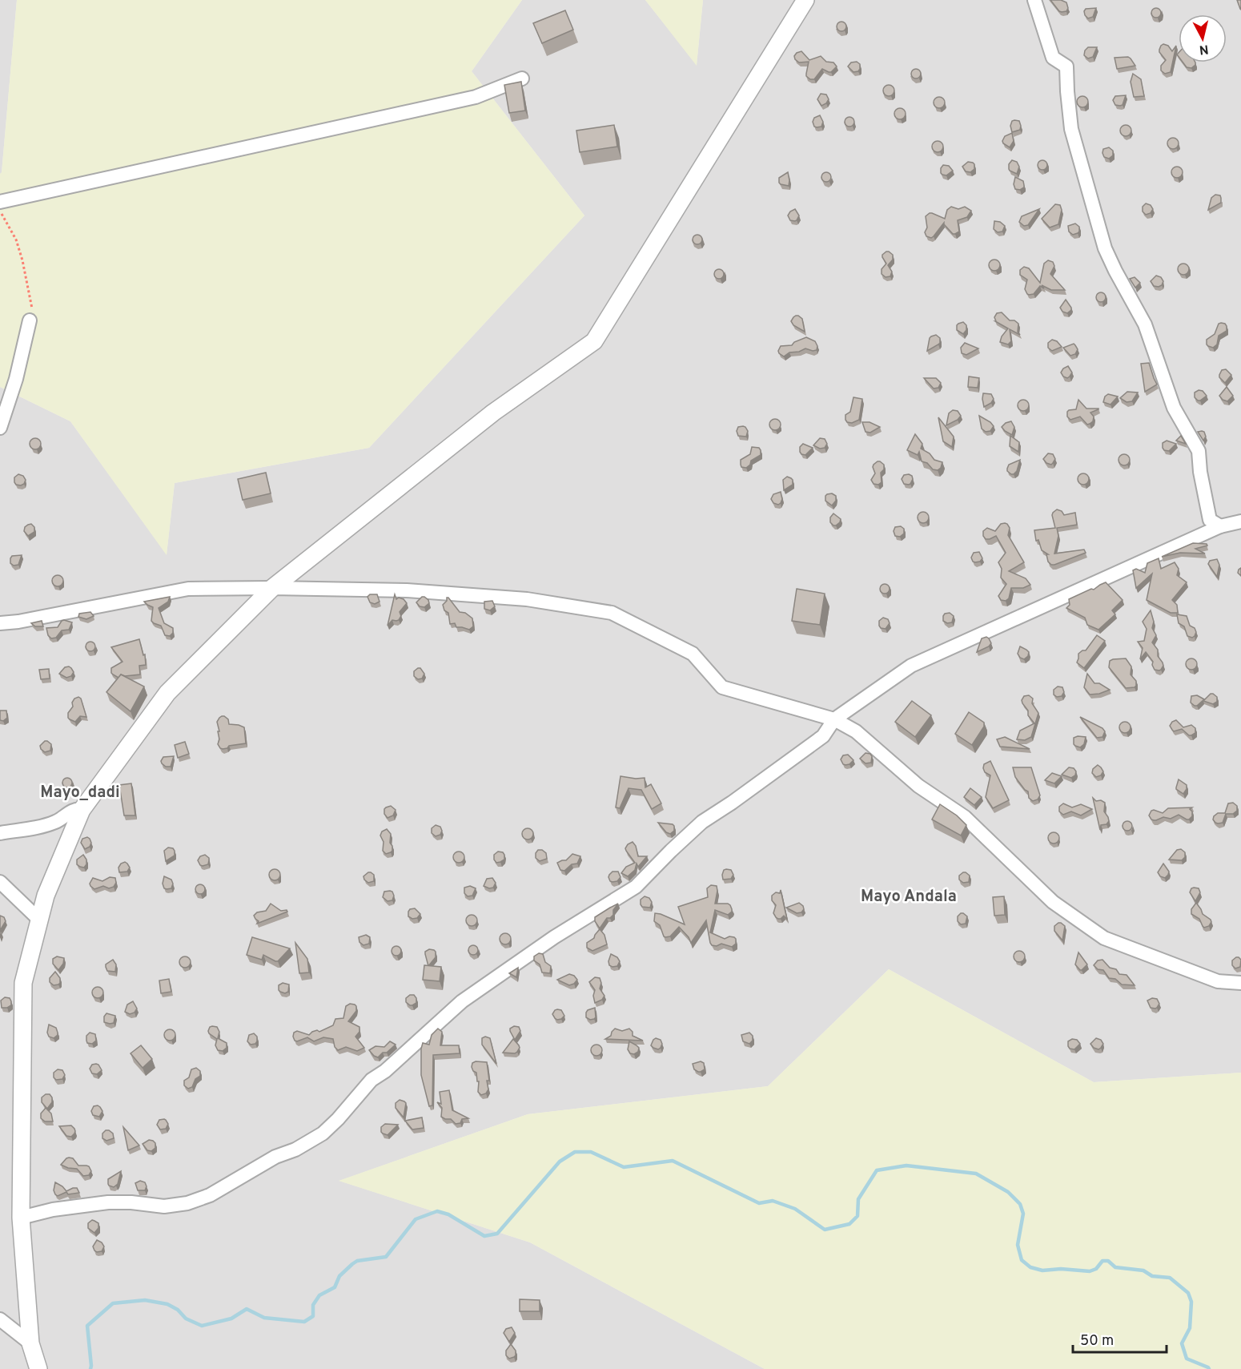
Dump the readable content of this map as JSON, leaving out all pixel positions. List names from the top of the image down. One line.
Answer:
{"districts":["Mayo_dadi","Mayo Andala"],"scale_bar":"50 m","north":"bottom"}
